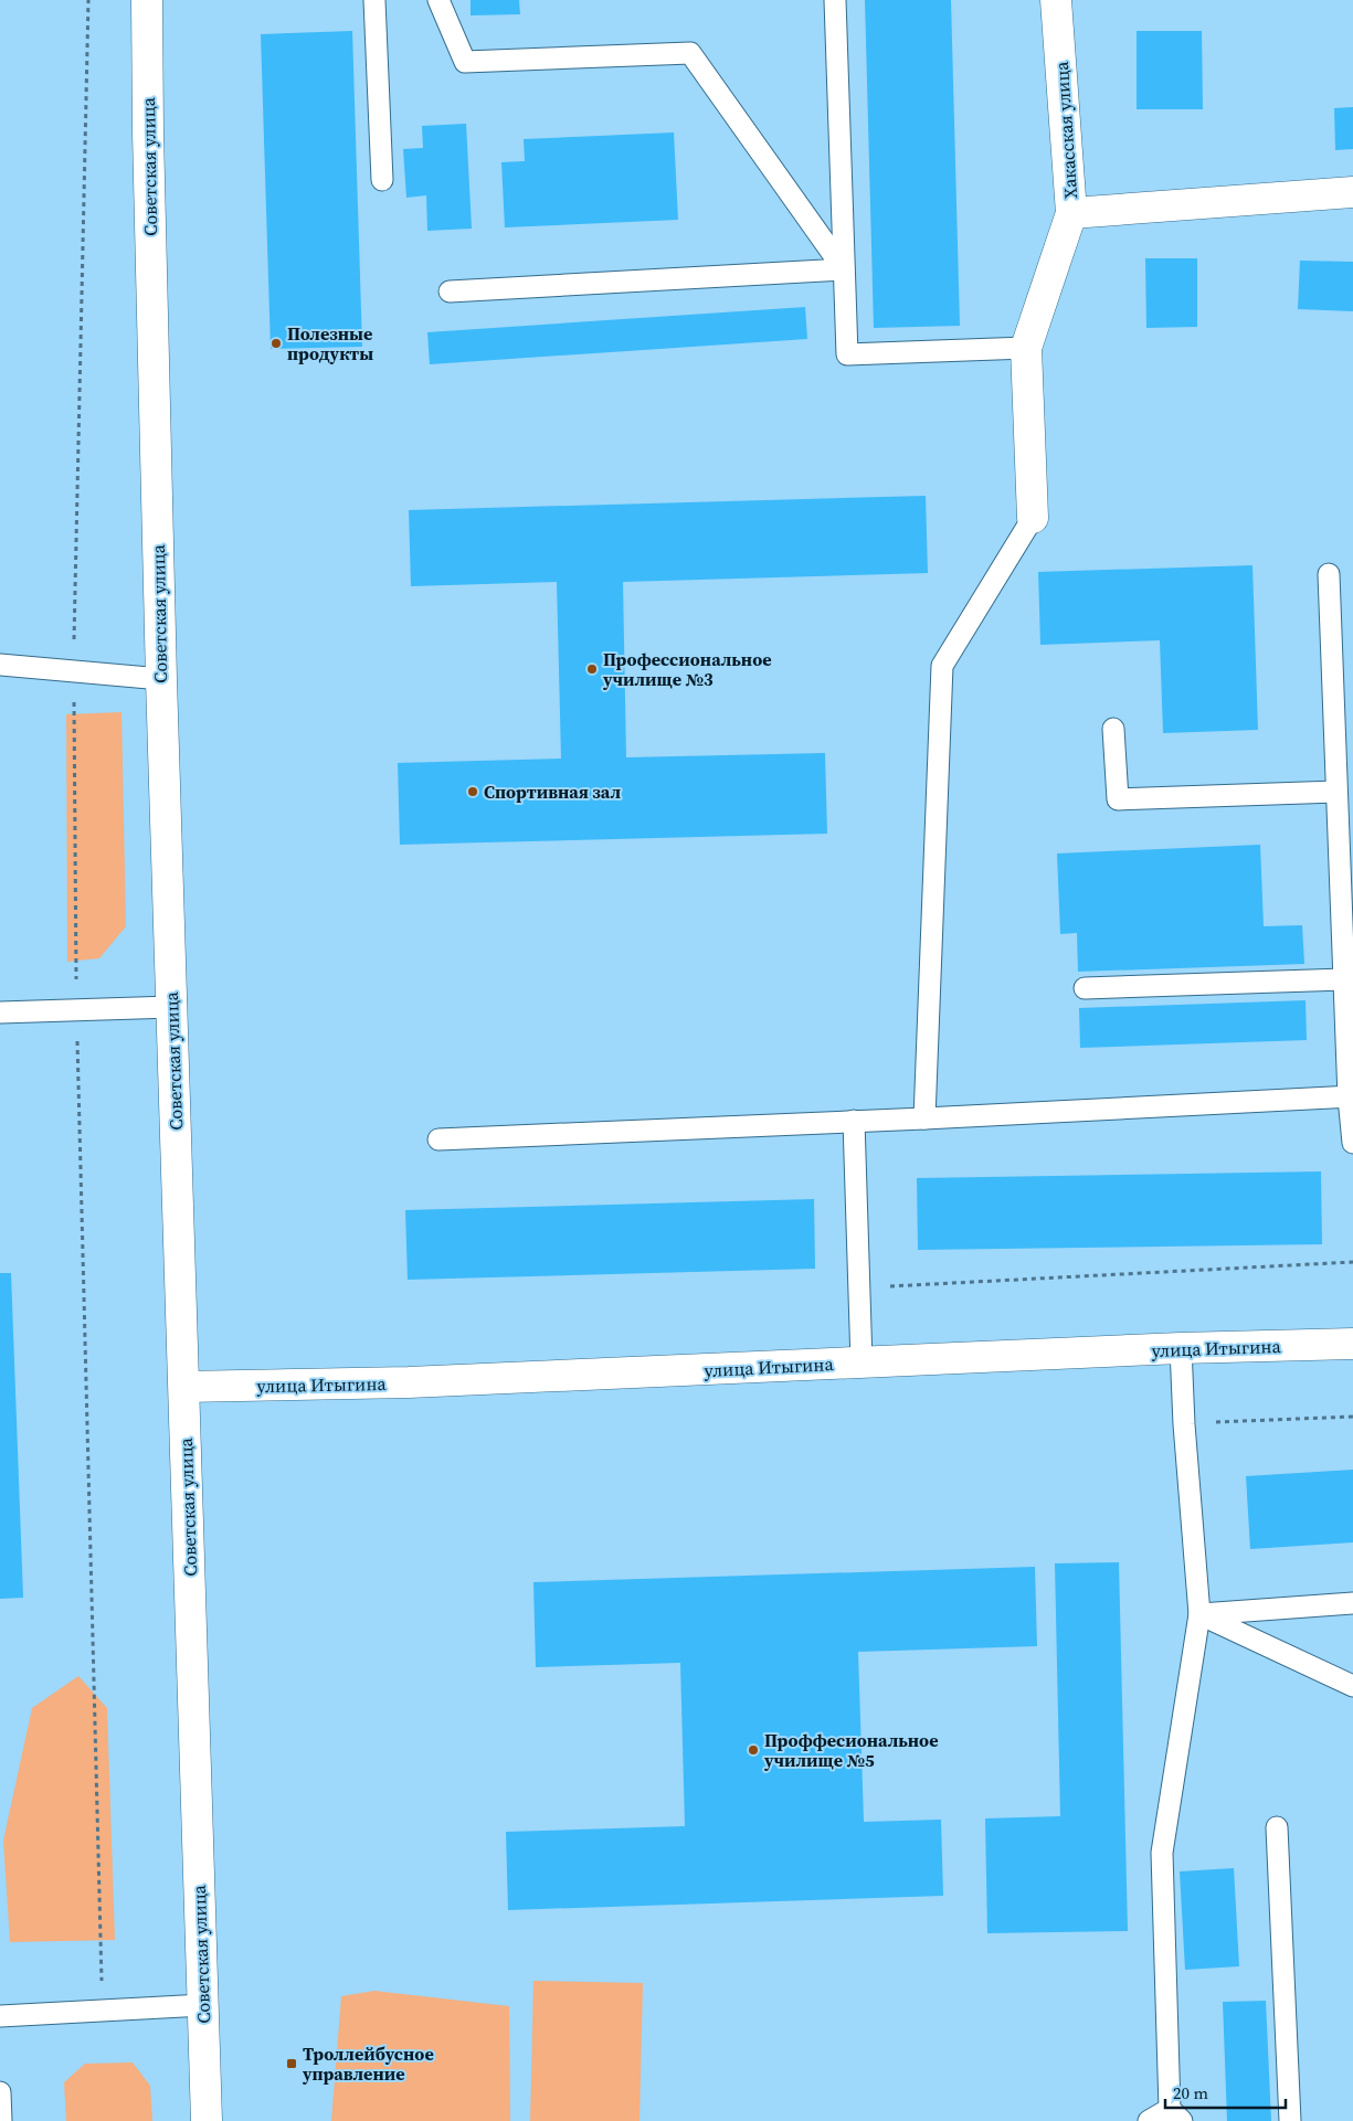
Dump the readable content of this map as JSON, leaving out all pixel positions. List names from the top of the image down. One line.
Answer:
{"streets":{"street":["Хакасская улица","Советская улица","улица Итыгина"]},"crossings":[["Советская улица","улица Итыгина"]],"places":{"other":["Полезные продукты","Профессиональное училище №3","Спортивная зал","Проффесиональное училище №5"],"transit":["Троллейбусное управление"]},"scale_bar":"20 m"}
